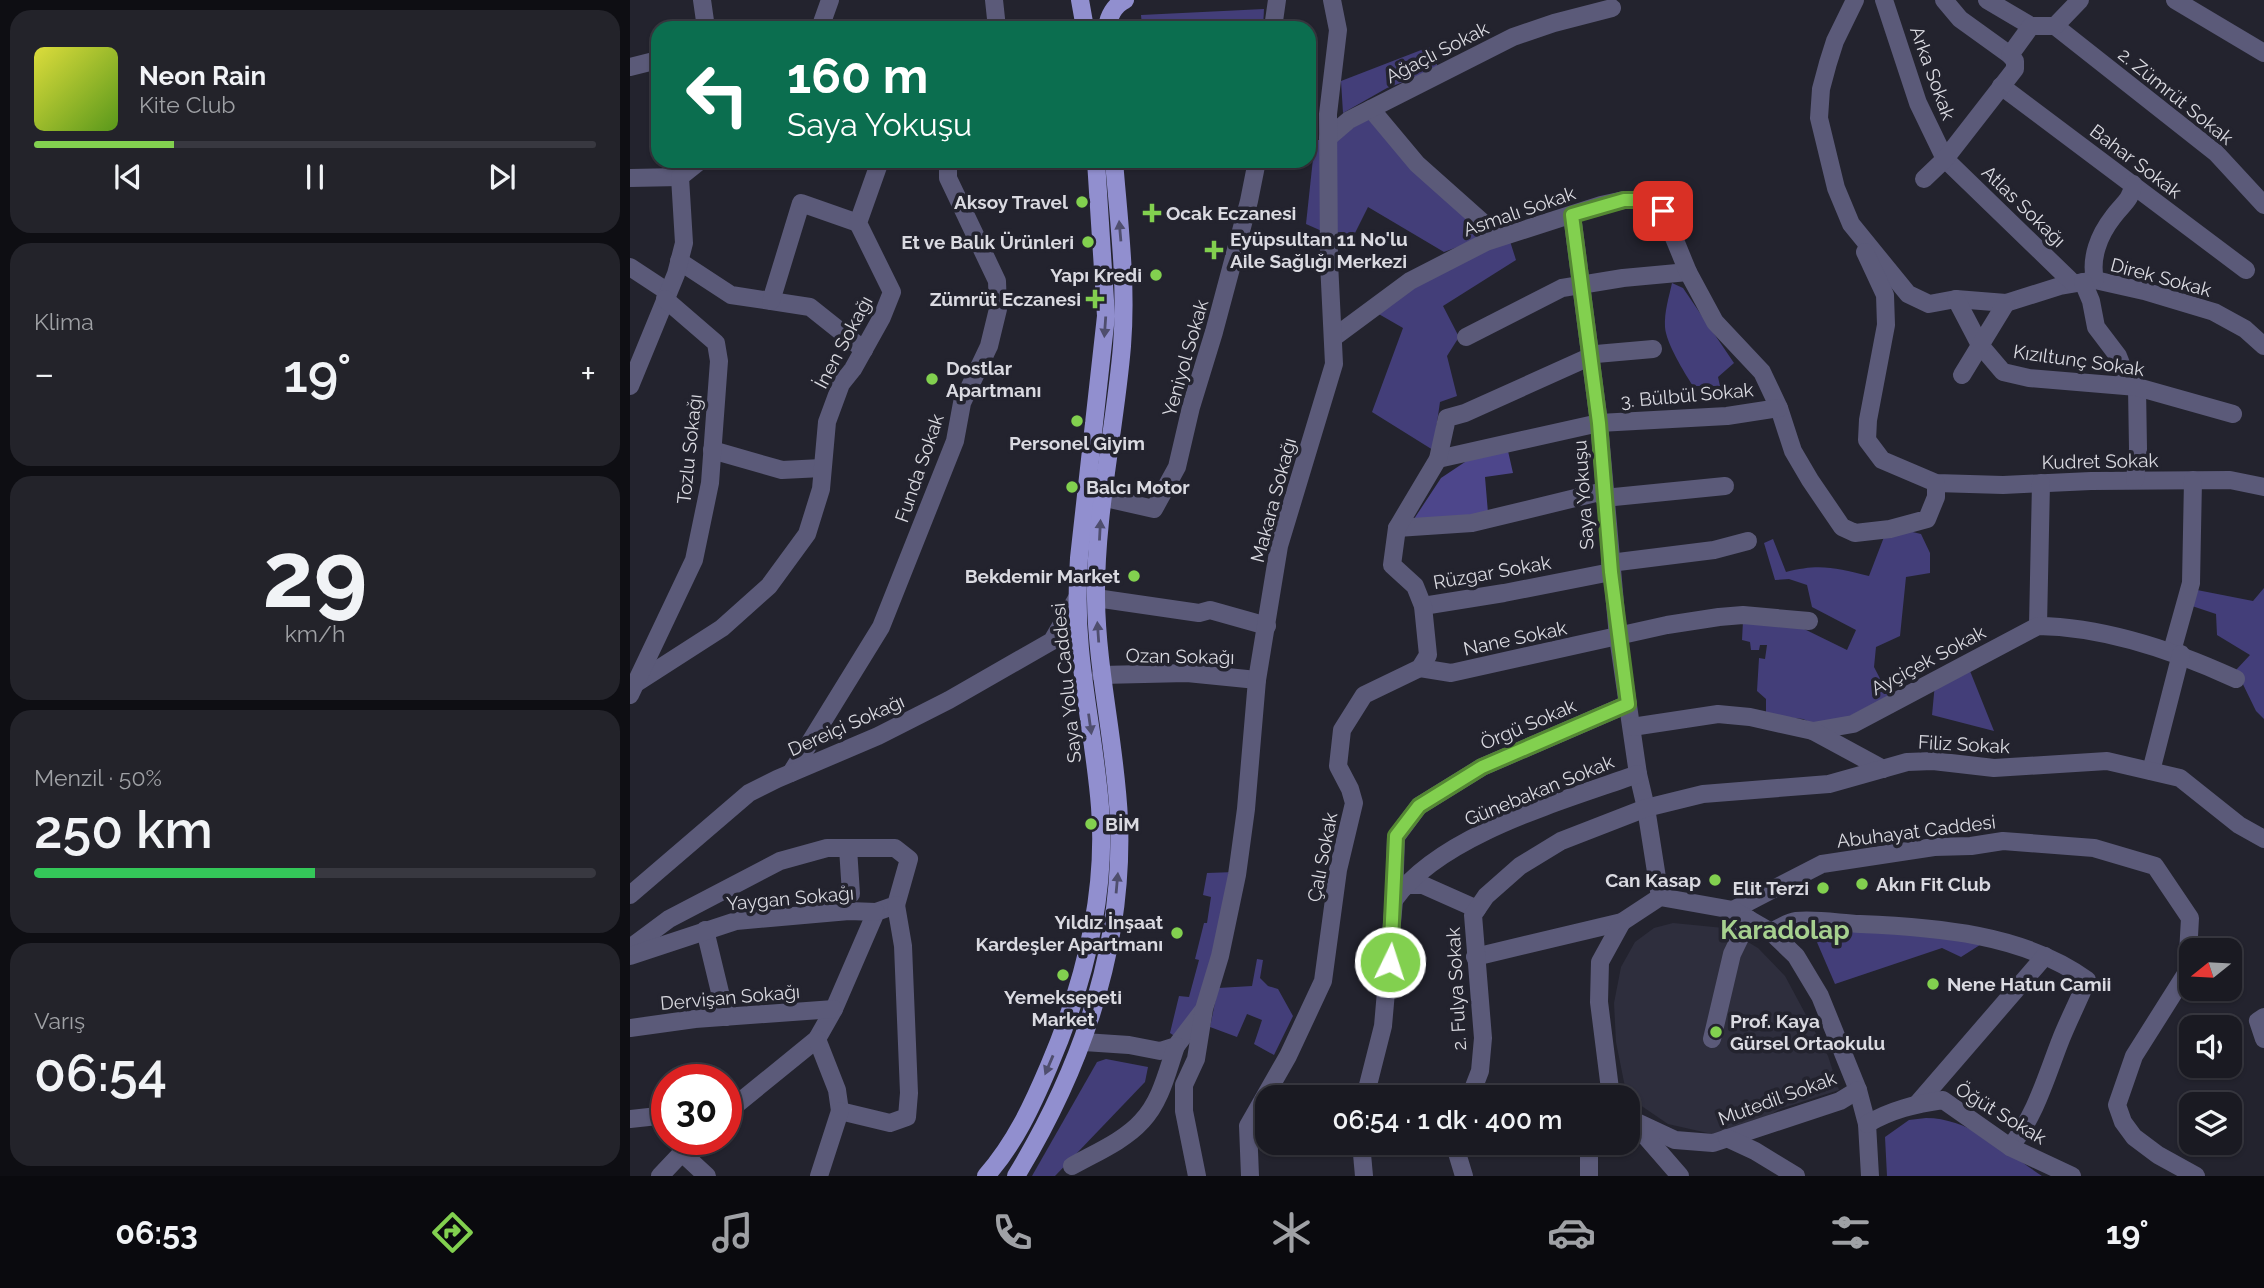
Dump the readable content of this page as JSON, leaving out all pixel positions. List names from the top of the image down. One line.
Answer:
{"streets":{"main road":["Saya Yolu Caddesi"],"street":["Ağaçlı Sokak","Arka Sokak","2. Zümrüt Sokak","Bahar Sokak","Atlas Sokağı","Asmalı Sokak","Direk Sokak","İnen Sokağı","Yeniyol Sokak","Kızıltunç Sokak","3. Bülbül Sokak","Tozlu Sokağı","Kudret Sokak","Funda Sokak","Saya Yokuşu","Makara Sokağı","Rüzgar Sokak","Nane Sokak","Ozan Sokağı","Ayçiçek Sokak","Örgü Sokak","Dereiçi Sokağı","Filiz Sokak","Günebakan Sokak","Abuhayat Caddesi","Çalı Sokak","Yaygan Sokağı","2. Fulya Sokak","Dervişan Sokağı","Mutedil Sokak","Öğüt Sokak"]},"crossings":[["Ağaçlı Sokak","Makara Sokağı"],["Arka Sokak","Atlas Sokağı"],["Atlas Sokağı","Direk Sokak"],["Asmalı Sokak","3. Bülbül Sokak"],["Asmalı Sokak","Kudret Sokak"],["Asmalı Sokak","Saya Yokuşu"],["Asmalı Sokak","Makara Sokağı"],["Direk Sokak","Kızıltunç Sokak"],["İnen Sokağı","Tozlu Sokağı"],["Yeniyol Sokak","Saya Yolu Caddesi"],["3. Bülbül Sokak","Saya Yokuşu"],["Funda Sokak","Dereiçi Sokağı"],["Saya Yokuşu","Rüzgar Sokak"],["Saya Yokuşu","Nane Sokak"],["Saya Yokuşu","Ayçiçek Sokak"],["Saya Yokuşu","Örgü Sokak"],["Saya Yokuşu","Filiz Sokak"],["Saya Yokuşu","Günebakan Sokak"],["Saya Yokuşu","2. Fulya Sokak"],["Makara Sokağı","Ozan Sokağı"],["Nane Sokak","Çalı Sokak"],["Ozan Sokağı","Saya Yolu Caddesi"],["Saya Yolu Caddesi","Dereiçi Sokağı"],["Örgü Sokak","Günebakan Sokak"],["Filiz Sokak","2. Fulya Sokak"]],"districts":["Karadolap"],"places":{"other":["Aksoy Travel","Et ve Balık Ürünleri","Yapı Kredi","Dostlar Apartmanı","Personel Giyim","Balcı Motor","Bekdemir Market","BİM","Can Kasap","Akın Fit Club","Elit Terzi","Yıldız İnşaat Kardeşler Apartmanı","Yemeksepeti Market","Nene Hatun Camii","Prof. Kaya Gürsel Ortaokulu"],"health":["Ocak Eczanesi","Eyüpsultan 11 No'lu Aile Sağlığı Merkezi","Zümrüt Eczanesi"]},"north":"left","page":{"turn":["160 m","Saya Yokuşu"],"song":["Neon Rain","Kite Club"],"tile":["Klima",["29","km/h"],["Menzil · 50%","250 km"],["Varış","06:54"]],"heat":["−","19°","+"],"limit":"30","trip":"06:54 · 1 dk · 400 m","tabs":["06:53","19°"]}}
